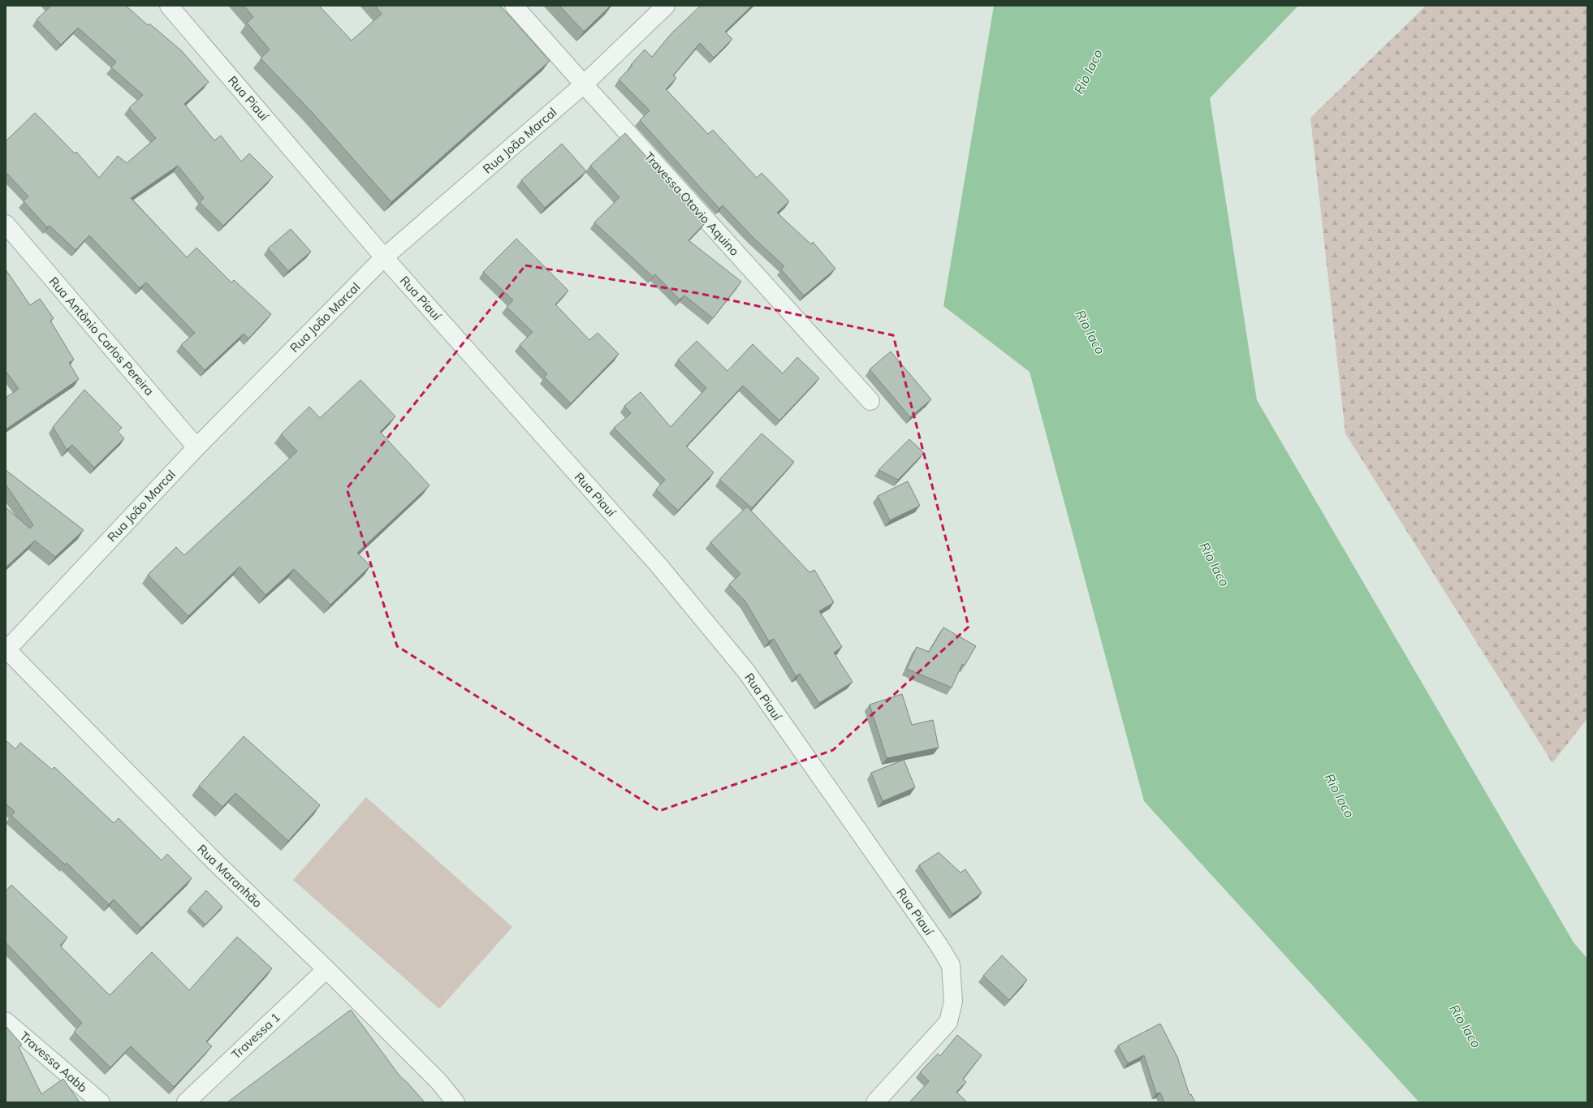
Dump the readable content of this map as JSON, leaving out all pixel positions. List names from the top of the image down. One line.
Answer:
{"streets":{"street":["Rua Piauí","Rua João Marcal","Travessa Otavio Aquino","Rua Antônio Carlos Pereira","Rua Maranhão","Travessa 1","Travessa Aabb"]},"crossings":[["Rua Piauí","Rua João Marcal"],["Rua João Marcal","Travessa Otavio Aquino"],["Rua João Marcal","Rua Antônio Carlos Pereira"],["Rua João Marcal","Rua Maranhão"],["Rua Maranhão","Travessa 1"]],"water":["Rio Iaco"]}
